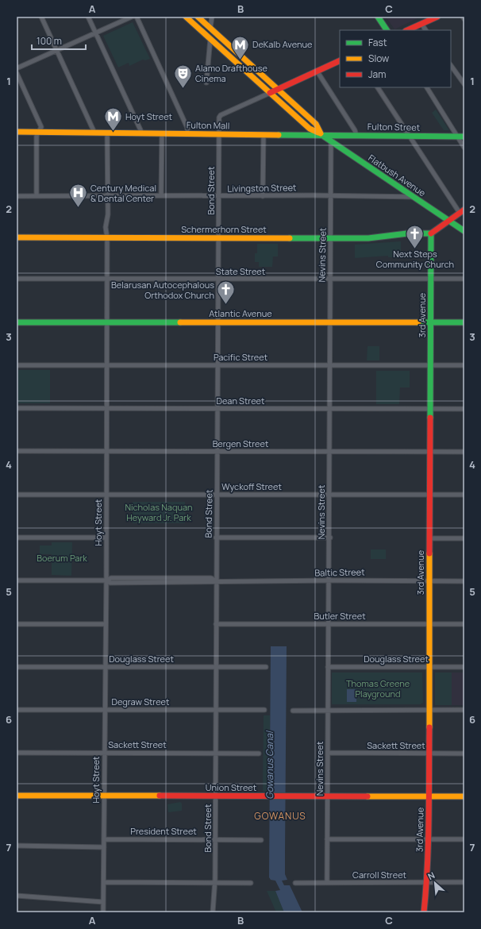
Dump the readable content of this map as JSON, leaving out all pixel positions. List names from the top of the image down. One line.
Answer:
{"streets":{"main road":["Fulton Mall","Fulton Street","Flatbush Avenue","Schermerhorn Street","Atlantic Avenue","3rd Avenue","Union Street"],"street":["Livingston Street","Bond Street","Nevins Street","State Street","Pacific Street","Dean Street","Bergen Street","Wyckoff Street","Hoyt Street","Baltic Street","Butler Street","Douglass Street","Degraw Street","Sackett Street","President Street","Carroll Street"]},"crossings":[["Fulton Mall","Fulton Street"],["Fulton Mall","Flatbush Avenue"],["Fulton Mall","Bond Street"],["Fulton Mall","Hoyt Street"],["Fulton Street","Flatbush Avenue"],["Flatbush Avenue","Livingston Street"],["Flatbush Avenue","Nevins Street"],["Livingston Street","Bond Street"],["Livingston Street","Nevins Street"],["Livingston Street","Hoyt Street"],["Bond Street","Schermerhorn Street"],["Bond Street","State Street"],["Bond Street","Atlantic Avenue"],["Bond Street","Pacific Street"],["Bond Street","Dean Street"],["Bond Street","Bergen Street"],["Bond Street","Wyckoff Street"],["Bond Street","Baltic Street"],["Bond Street","Butler Street"],["Bond Street","Douglass Street"],["Bond Street","Degraw Street"],["Bond Street","Sackett Street"],["Bond Street","Union Street"],["Bond Street","President Street"],["Schermerhorn Street","Nevins Street"],["Schermerhorn Street","3rd Avenue"],["Schermerhorn Street","Hoyt Street"],["Nevins Street","State Street"],["Nevins Street","Atlantic Avenue"],["Nevins Street","Pacific Street"],["Nevins Street","Dean Street"],["Nevins Street","Bergen Street"],["Nevins Street","Wyckoff Street"],["Nevins Street","Baltic Street"],["Nevins Street","Butler Street"],["Nevins Street","Douglass Street"],["Nevins Street","Sackett Street"],["Nevins Street","Union Street"],["Nevins Street","Carroll Street"],["State Street","3rd Avenue"],["State Street","Hoyt Street"],["Atlantic Avenue","3rd Avenue"],["Atlantic Avenue","Hoyt Street"],["3rd Avenue","Pacific Street"],["3rd Avenue","Dean Street"],["3rd Avenue","Bergen Street"],["3rd Avenue","Wyckoff Street"],["3rd Avenue","Baltic Street"],["3rd Avenue","Butler Street"],["3rd Avenue","Douglass Street"],["3rd Avenue","Sackett Street"],["3rd Avenue","Union Street"],["3rd Avenue","Carroll Street"],["Pacific Street","Hoyt Street"],["Dean Street","Hoyt Street"],["Bergen Street","Hoyt Street"],["Wyckoff Street","Hoyt Street"],["Hoyt Street","Baltic Street"],["Hoyt Street","Douglass Street"],["Hoyt Street","Degraw Street"],["Hoyt Street","Sackett Street"],["Hoyt Street","Union Street"],["Hoyt Street","President Street"]],"districts":["GOWANUS"],"water":["Gowanus Canal"],"parks":["Nicholas Naquan Heyward Jr. Park","Boerum Park","Thomas Greene Playground"],"places":{"metro station":["DeKalb Avenue","Hoyt Street"],"theatre":["Alamo Drafthouse Cinema"],"hospital":["Century Medical & Dental Center"],"church":["Next Steps Community Church","Belarusan Autocephalous Orthodox Church"]},"legend":["Fast","Slow","Jam"],"scale_bar":"100 m","north":"top left","grid":{"columns":["A","B","C"],"rows":["1","2","3","4","5","6","7"]}}
